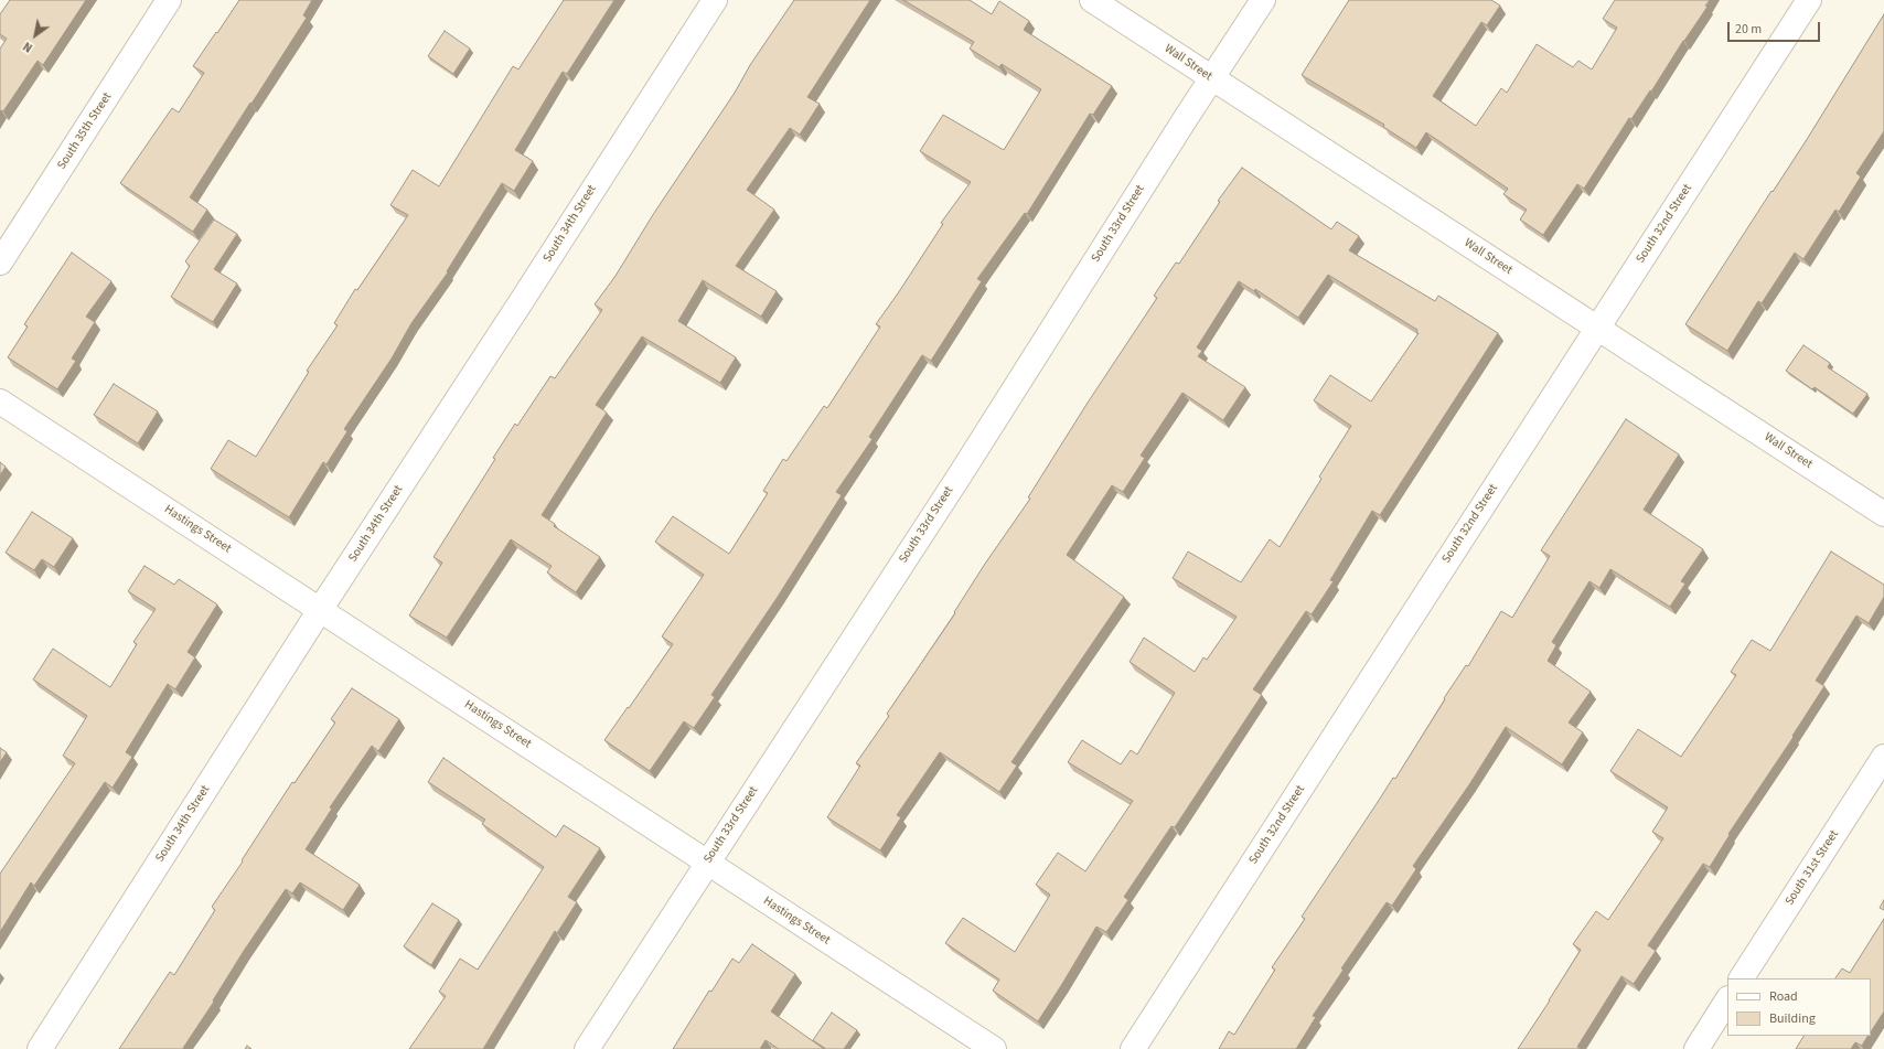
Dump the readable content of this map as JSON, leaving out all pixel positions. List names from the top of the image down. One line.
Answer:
{"streets":{"street":["Wall Street","South 35th Street","South 34th Street","South 33rd Street","South 32nd Street","Hastings Street","South 31st Street"]},"crossings":[["Wall Street","South 33rd Street"],["Wall Street","South 32nd Street"],["South 34th Street","Hastings Street"],["South 33rd Street","Hastings Street"]],"legend":["Road","Building"],"scale_bar":"20 m","north":"bottom left"}
